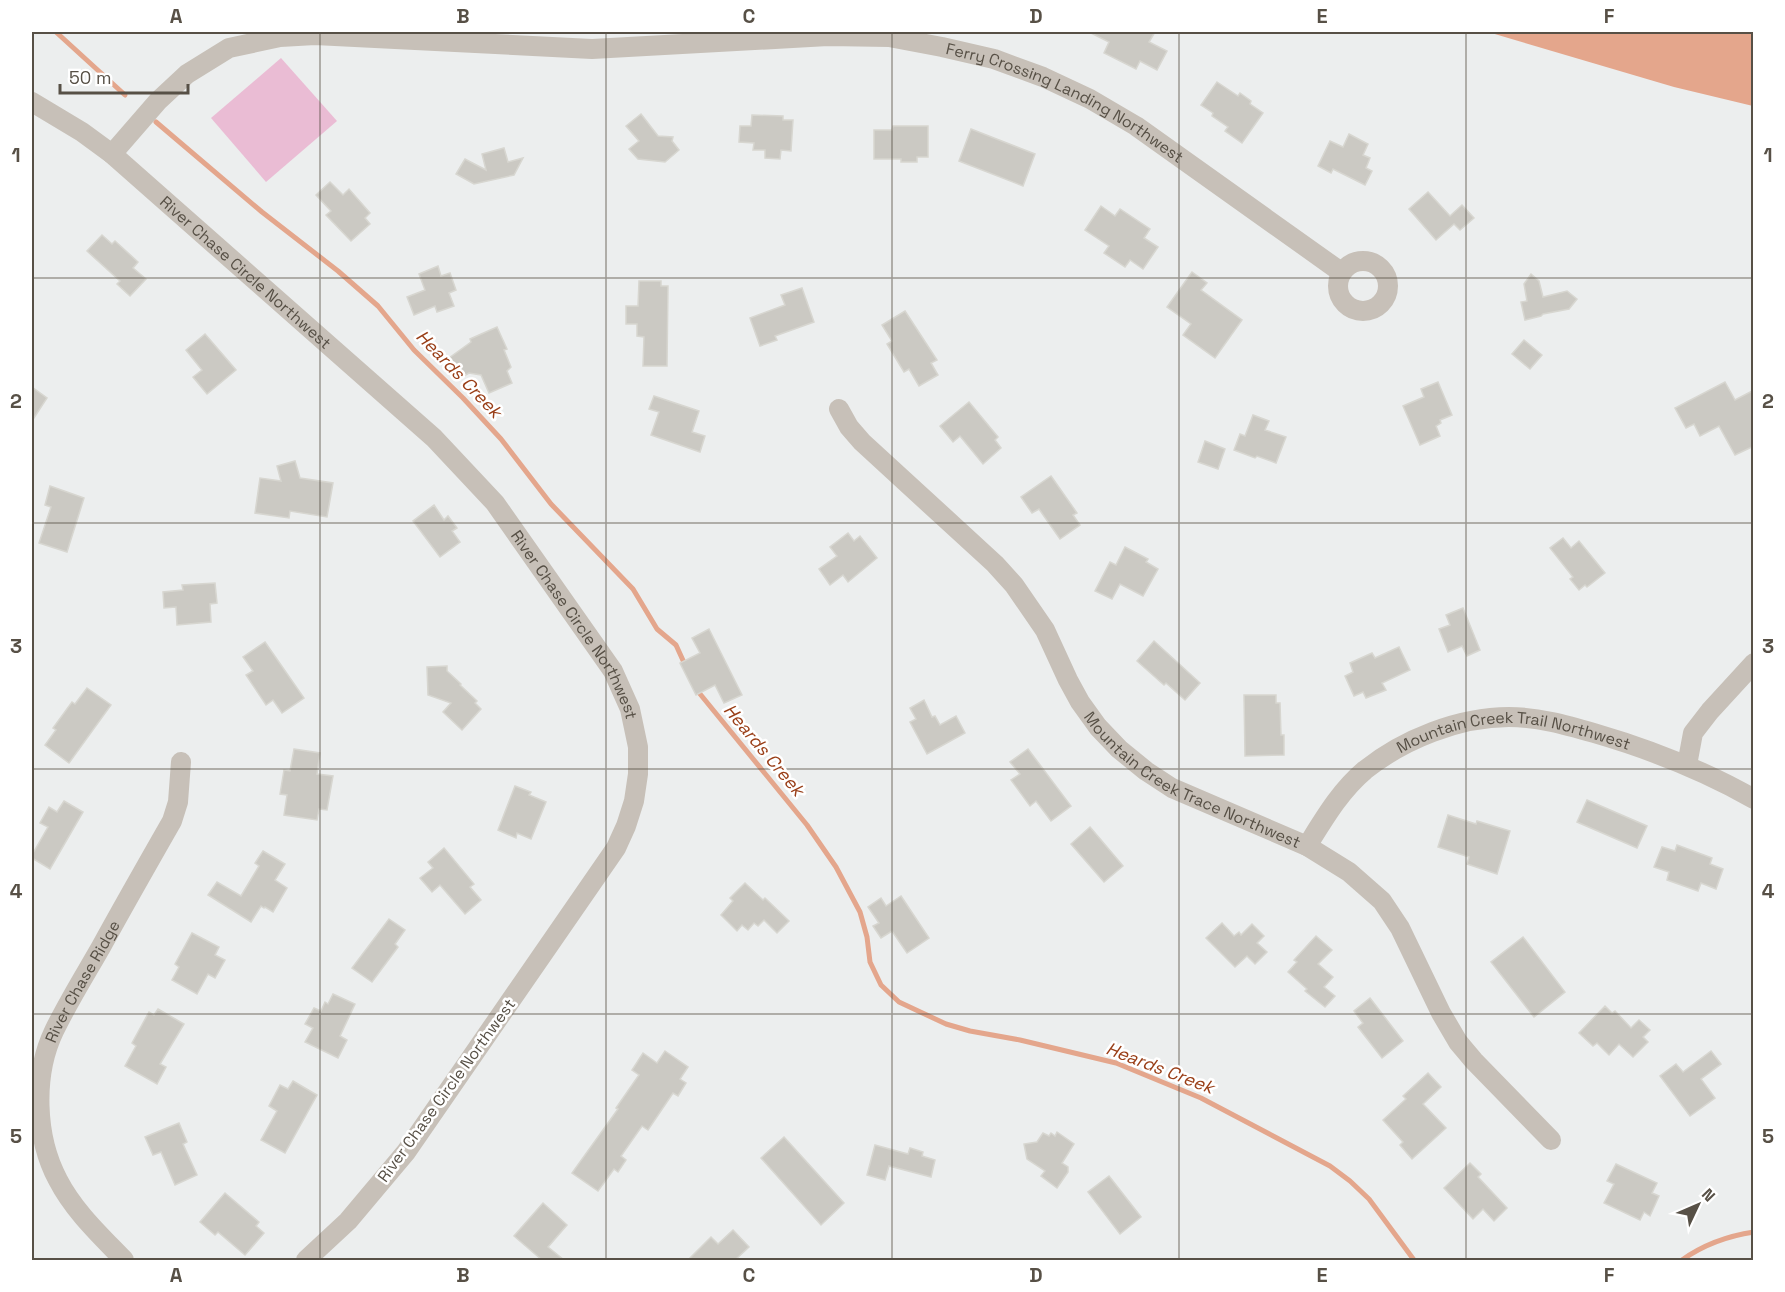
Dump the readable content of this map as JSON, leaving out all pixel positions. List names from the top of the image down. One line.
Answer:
{"streets":{"street":["Ferry Crossing Landing Northwest","River Chase Circle Northwest","Mountain Creek Trail Northwest","Mountain Creek Trace Northwest","River Chase Ridge"]},"crossings":[["Ferry Crossing Landing Northwest","River Chase Circle Northwest"],["Mountain Creek Trail Northwest","Mountain Creek Trace Northwest"]],"water":["Heards Creek"],"scale_bar":"50 m","north":"top right","grid":{"columns":["A","B","C","D","E","F"],"rows":["1","2","3","4","5"]}}
